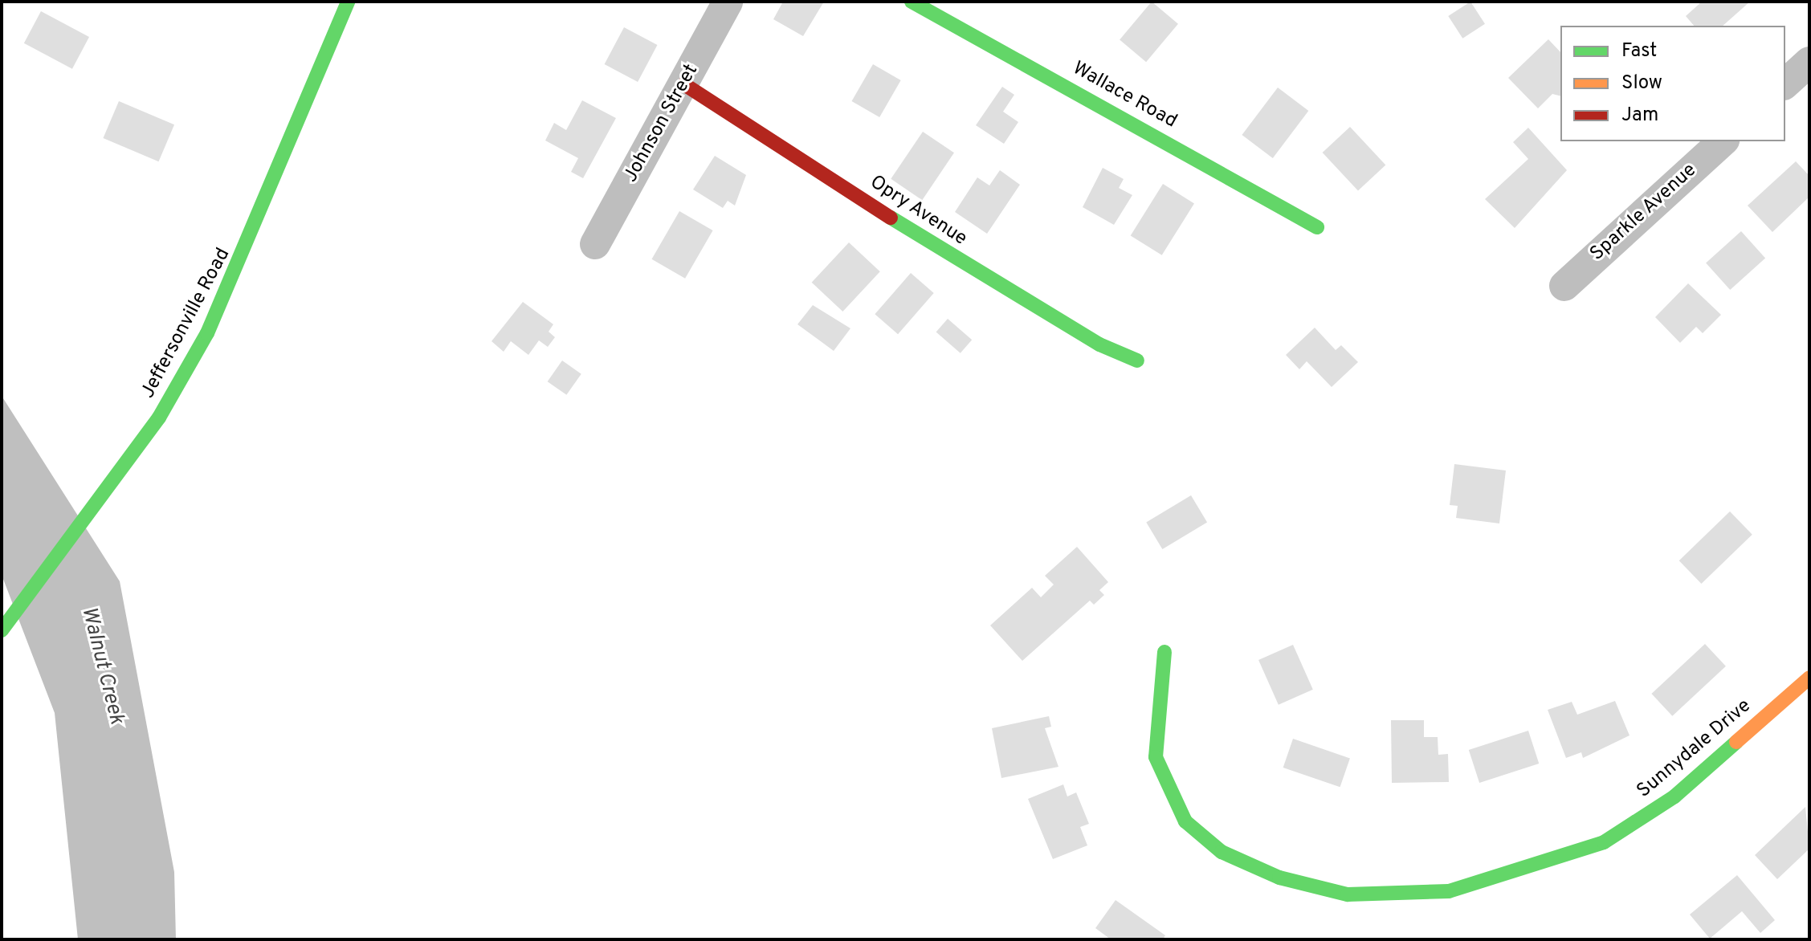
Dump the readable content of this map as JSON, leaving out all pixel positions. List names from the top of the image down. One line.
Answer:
{"streets":{"street":["Wallace Road","Johnson Street","Opry Avenue","Sparkle Avenue","Jeffersonville Road","Sunnydale Drive"]},"crossings":[["Johnson Street","Opry Avenue"]],"water":["Walnut Creek"],"legend":["Fast","Slow","Jam"]}
